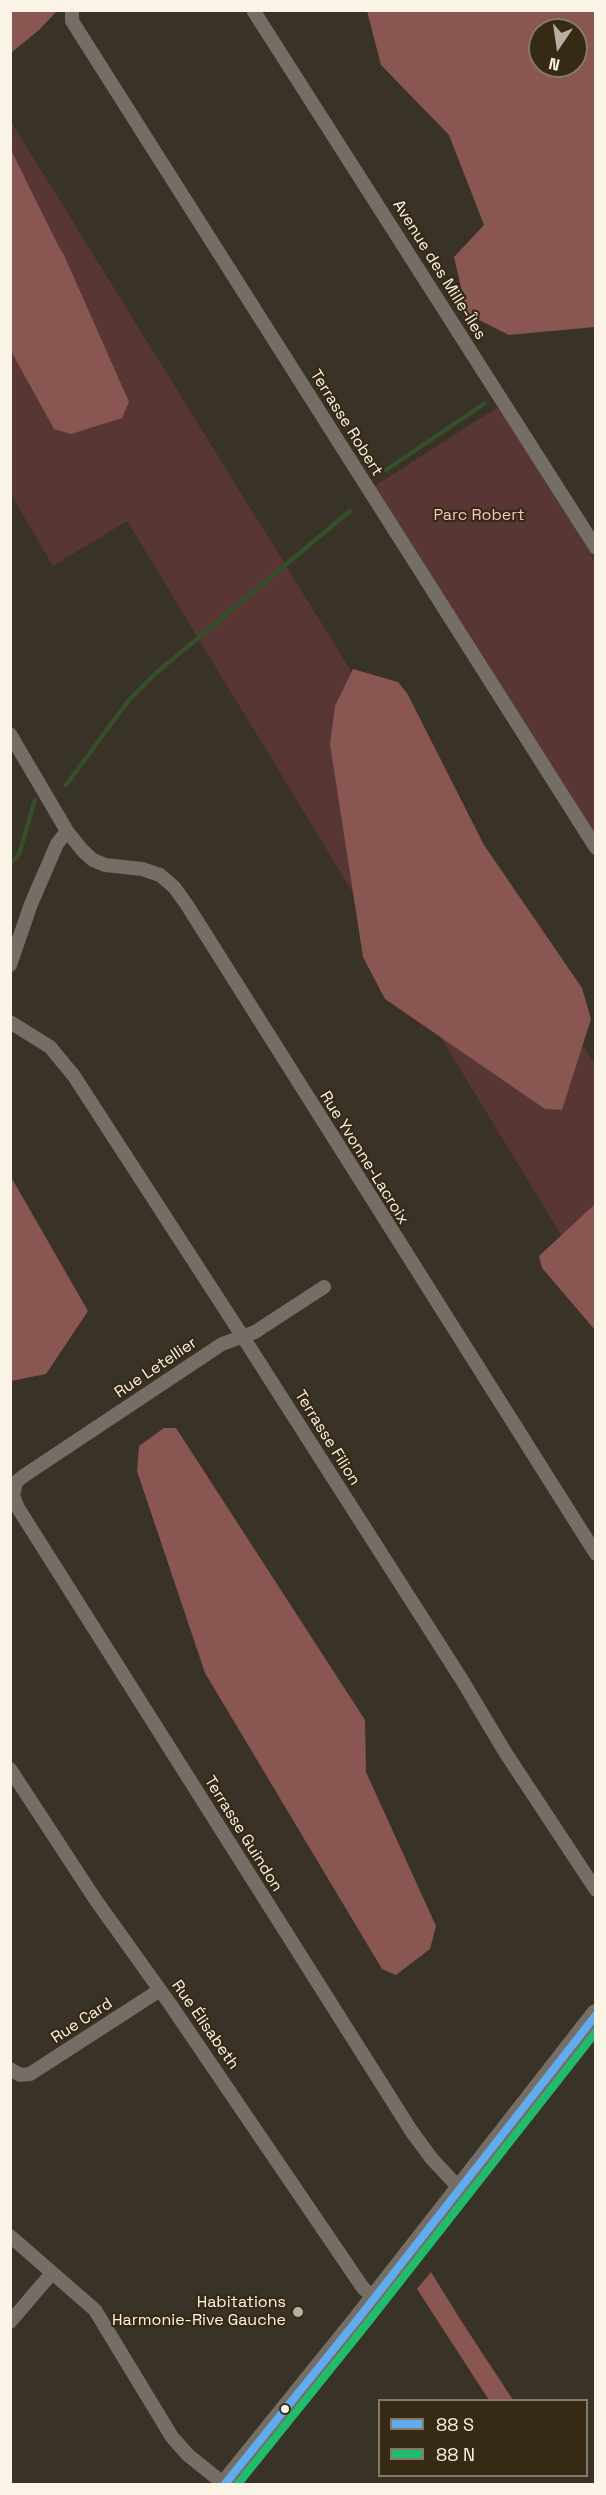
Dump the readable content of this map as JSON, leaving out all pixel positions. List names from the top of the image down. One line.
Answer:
{"streets":{"street":["Avenue des Mille-Îles","Terrasse Robert","Rue Yvonne-Lacroix","Rue Letellier","Terrasse Filion","Terrasse Guindon","Rue Card","Rue Élisabeth"]},"crossings":[["Rue Letellier","Terrasse Filion"],["Rue Letellier","Terrasse Guindon"],["Rue Card","Rue Élisabeth"]],"parks":["Parc Robert"],"places":["Habitations Harmonie-Rive Gauche"],"legend":["88 S","88 N"],"north":"bottom"}
